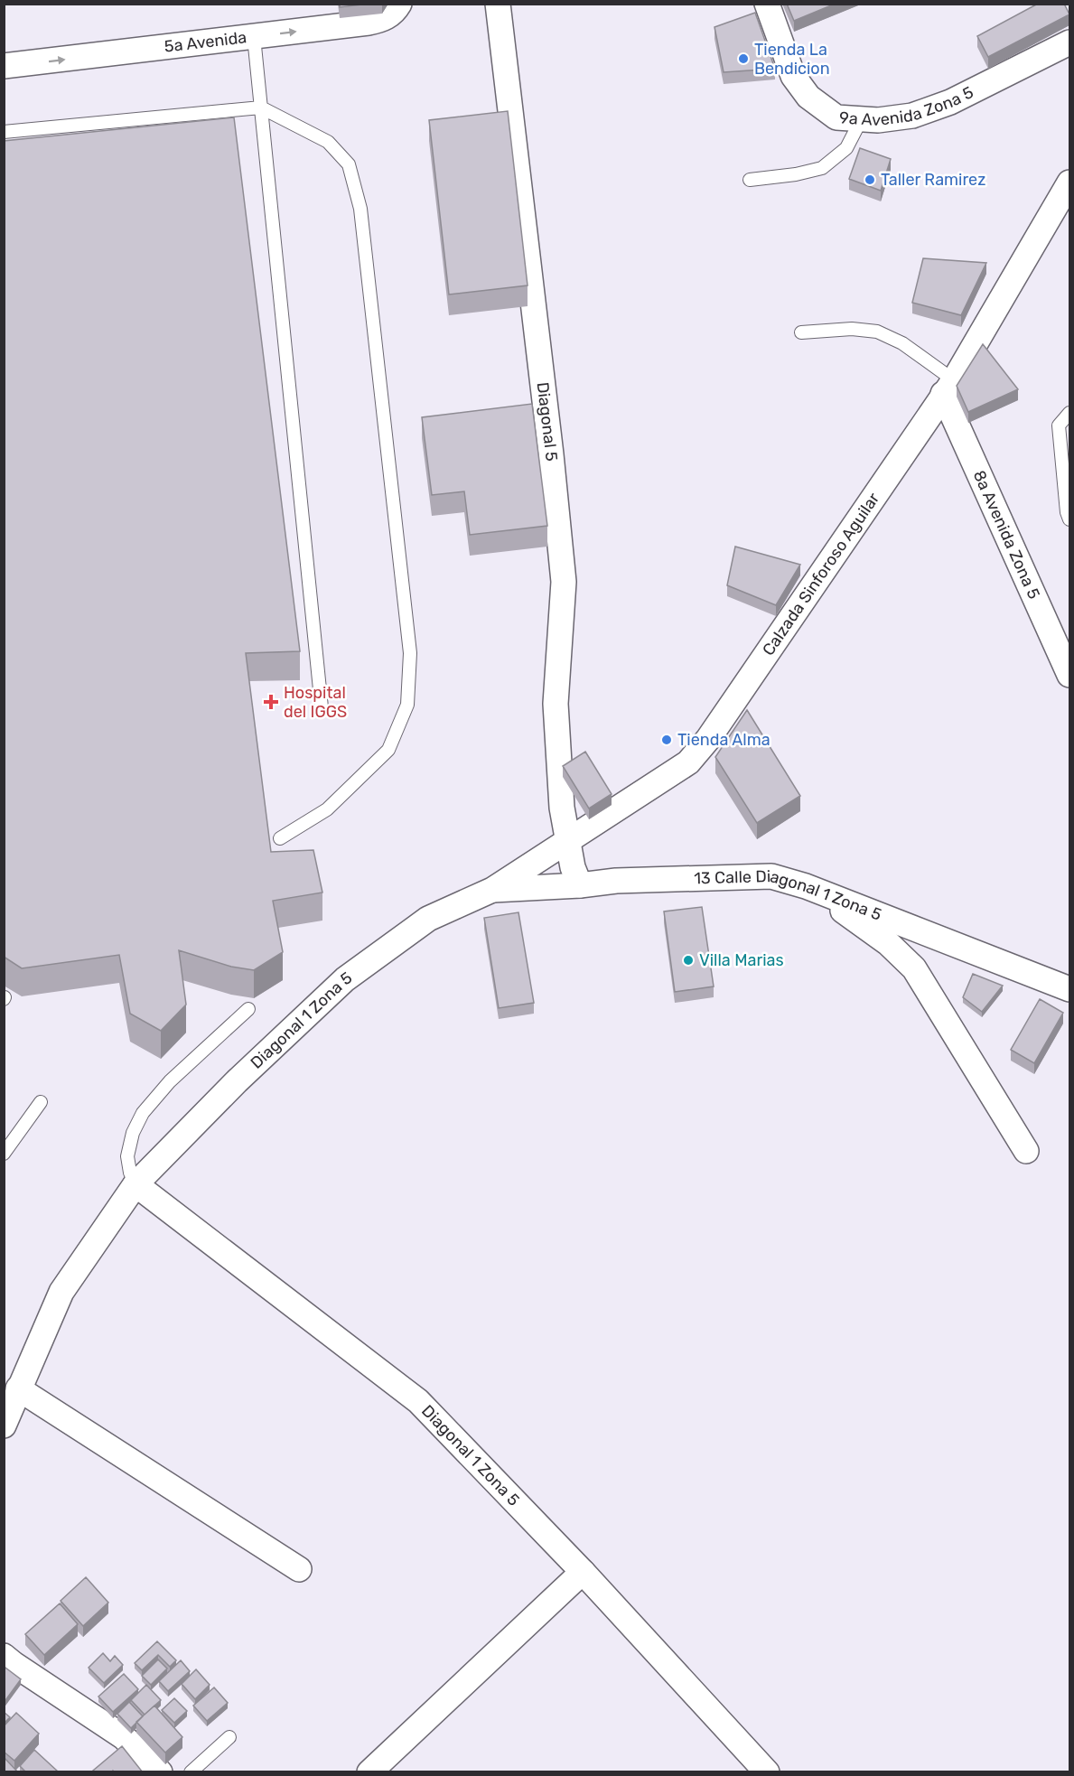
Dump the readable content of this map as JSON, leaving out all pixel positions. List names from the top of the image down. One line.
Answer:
{"streets":{"street":["5a Avenida","9a Avenida Zona 5","Diagonal 5","8a Avenida Zona 5","Calzada Sinforoso Aguilar","13 Calle Diagonal 1 Zona 5","Diagonal 1 Zona 5"]},"crossings":[["Diagonal 5","Calzada Sinforoso Aguilar"],["Diagonal 5","13 Calle Diagonal 1 Zona 5"],["8a Avenida Zona 5","Calzada Sinforoso Aguilar"],["Calzada Sinforoso Aguilar","13 Calle Diagonal 1 Zona 5"],["Calzada Sinforoso Aguilar","Diagonal 1 Zona 5"],["13 Calle Diagonal 1 Zona 5","Diagonal 1 Zona 5"]],"one_way":["5a Avenida"],"places":{"other":["Tienda La Bendicion","Taller Ramirez","Tienda Alma","Villa Marias"],"health":["Hospital del IGGS"]}}
